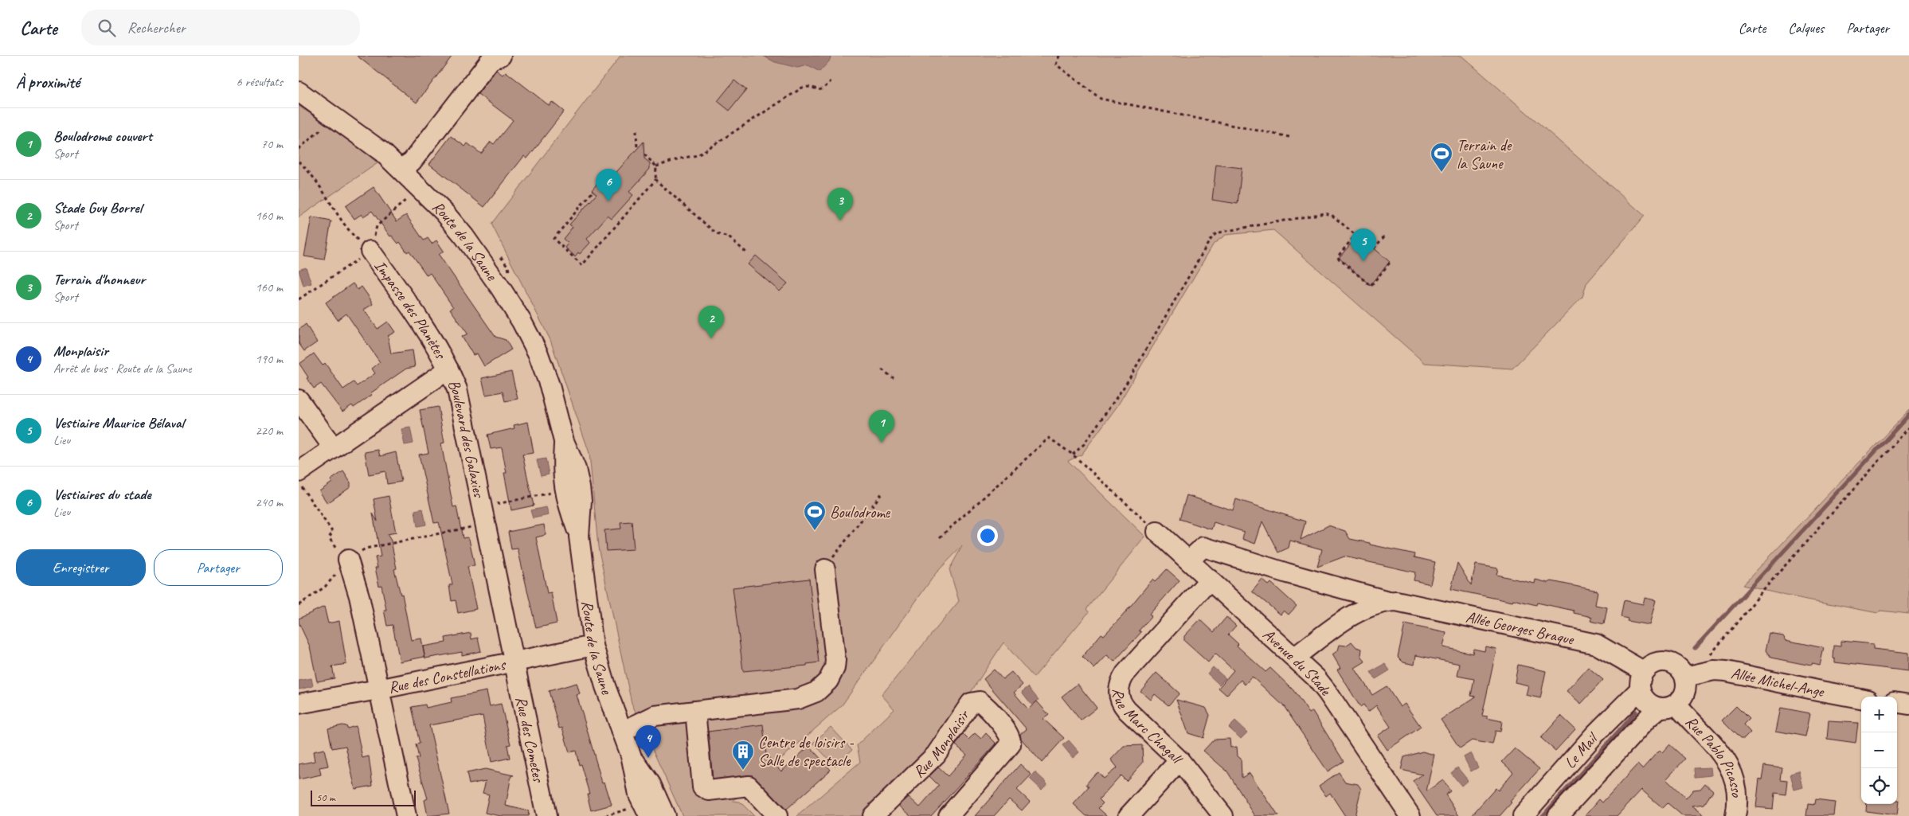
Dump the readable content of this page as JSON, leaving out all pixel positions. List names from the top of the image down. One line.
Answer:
{"streets":{"street":["Route de la Saune","Impasse des Planètes","Boulevard des Galaxies","Allée Georges Braque","Avenue du Stade","Rue des Constellations","Allée Michel-Ange","Rue Marc Chagall","Rue des Cometes","Rue Monplaisir","Le Mail","Rue Pablo Picasso"]},"crossings":[["Route de la Saune","Rue des Constellations"],["Impasse des Planètes","Boulevard des Galaxies"],["Boulevard des Galaxies","Rue des Constellations"],["Boulevard des Galaxies","Rue des Cometes"],["Allée Georges Braque","Avenue du Stade"],["Allée Georges Braque","Allée Michel-Ange"],["Allée Georges Braque","Le Mail"],["Allée Georges Braque","Rue Pablo Picasso"],["Avenue du Stade","Rue Marc Chagall"],["Rue des Constellations","Rue des Cometes"],["Allée Michel-Ange","Le Mail"],["Allée Michel-Ange","Rue Pablo Picasso"],["Le Mail","Rue Pablo Picasso"]],"places":{"sports":["Terrain de la Saune","Boulodrome"],"building":["Centre de loisirs - Salle de spectacle"]},"scale_bar":"50 m","page":{"header":"Carte","search":"Rechercher","nav":["Carte","Calques","Partager"],"heading":["À proximité","6 résultats"],"list":[{"mark":"1","name":"Boulodrome couvert","note":"Sport","value":"70 m"},{"mark":"2","name":"Stade Guy Borrel","note":"Sport","value":"160 m"},{"mark":"3","name":"Terrain d'honneur","note":"Sport","value":"160 m"},{"mark":"4","name":"Monplaisir","note":"Arrêt de bus · Route de la Saune","value":"190 m"},{"mark":"5","name":"Vestiaire Maurice Bélaval","note":"Lieu","value":"220 m"},{"mark":"6","name":"Vestiaires du stade","note":"Lieu","value":"240 m"}],"pins":["6","3","5","2","1","4"],"buttons":["Enregistrer","Partager"],"map_buttons":["+","−"],"scale":"50 m"}}
